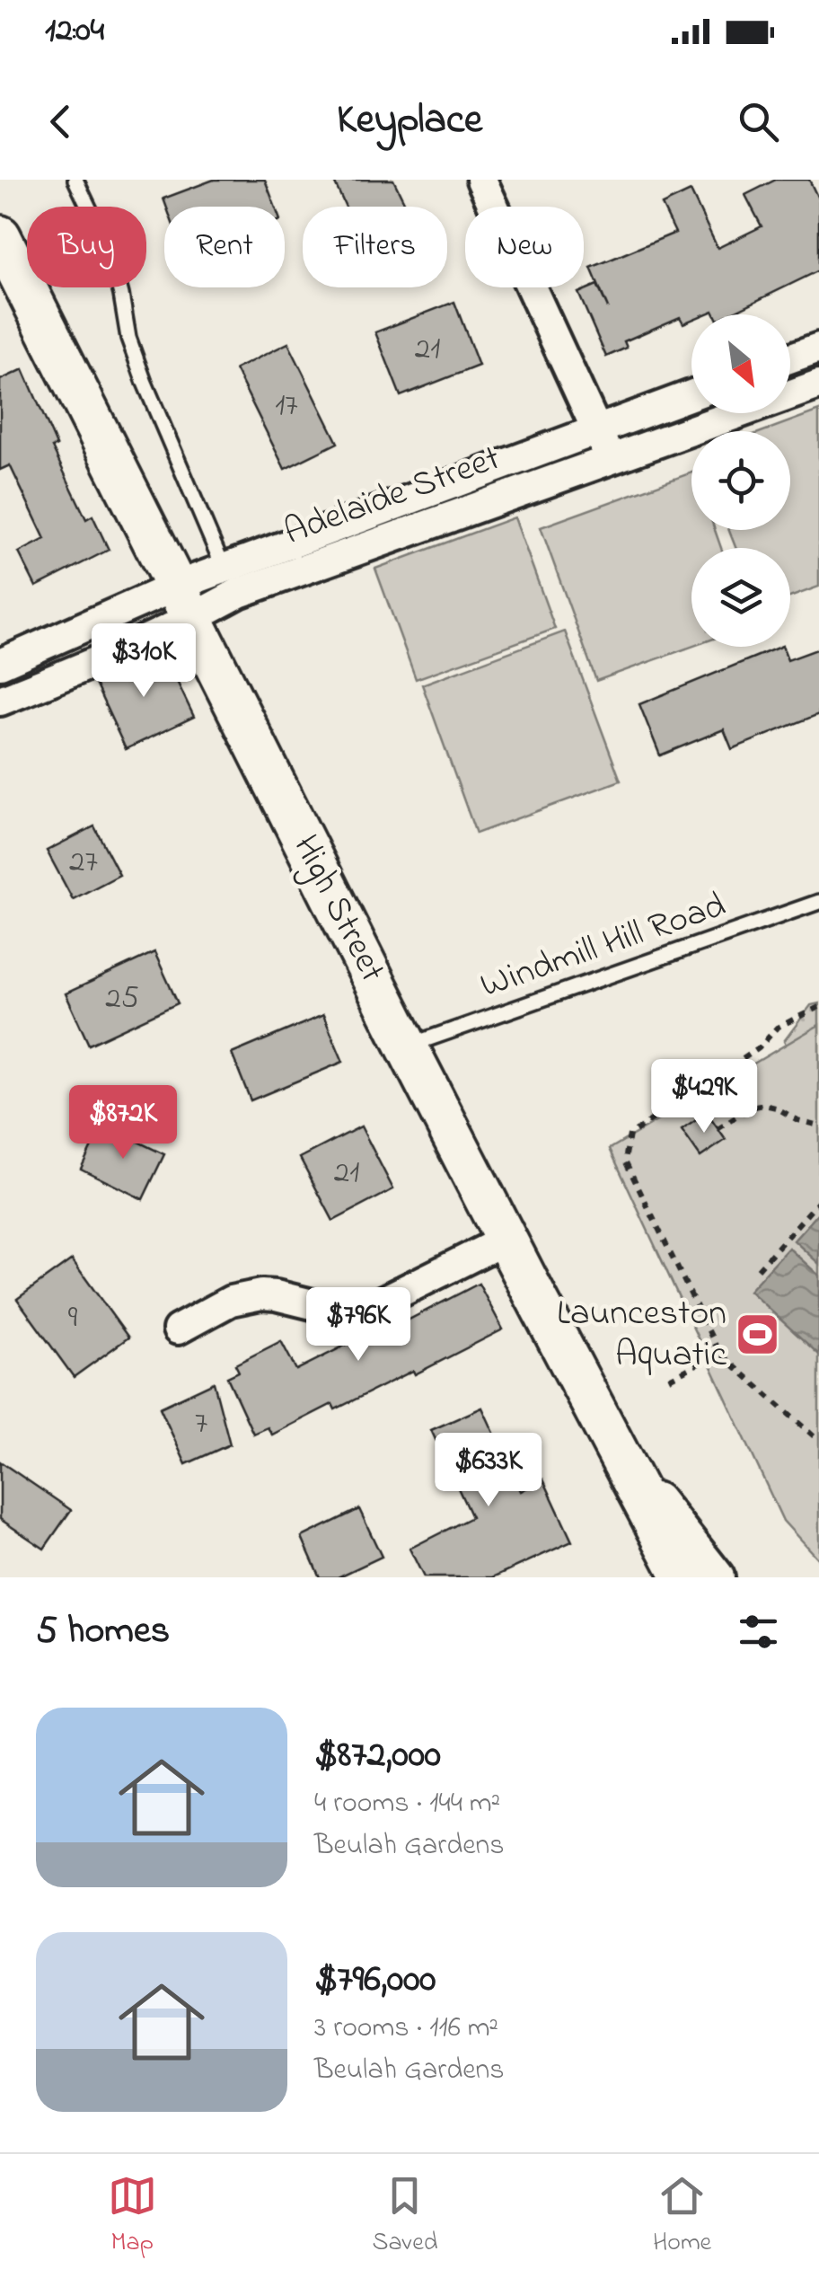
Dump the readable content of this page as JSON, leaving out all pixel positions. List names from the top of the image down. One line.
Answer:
{"streets":{"main road":["High Street"],"street":["Adelaide Street"],"lane":["Windmill Hill Road"]},"crossings":[["Adelaide Street","High Street"],["High Street","Windmill Hill Road"]],"places":{"sports":["Launceston Aquatic"]},"house_numbers":["21","17","27","25","21","9","7"],"north":"bottom right","page":{"status":"12:04","header":"Keyplace","chip":["Buy","Rent","Filters","New"],"price":["$310K","$429K","$872K","$796K","$633K"],"heading":"5 homes","list":[{"name":"$872,000","note":"4 rooms · 144 m² · Beulah Gardens"},{"name":"$796,000","note":"3 rooms · 116 m² · Beulah Gardens"}],"tabs":["Map","Saved","Home"]}}
